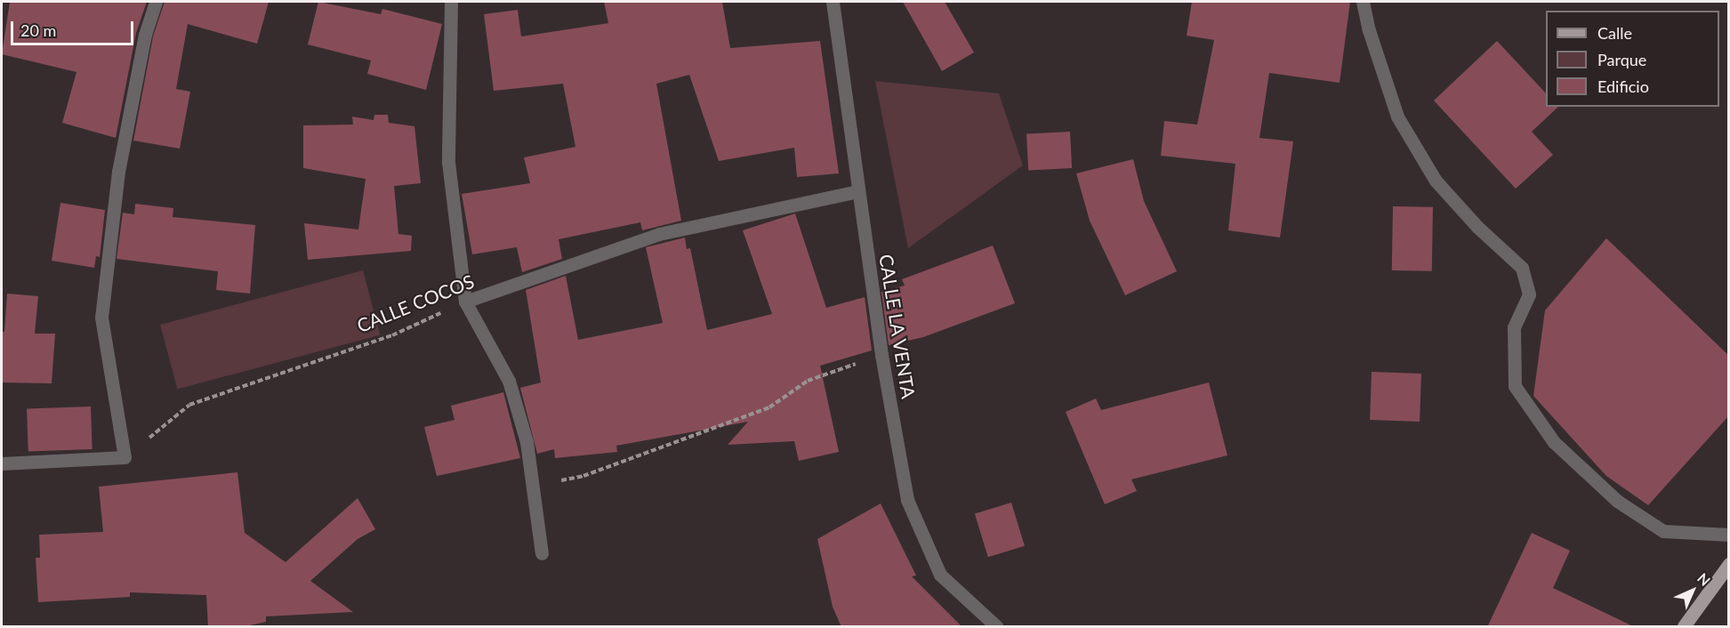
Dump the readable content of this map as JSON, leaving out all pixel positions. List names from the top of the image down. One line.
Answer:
{"streets":{"street":["CALLE COCOS","CALLE LA VENTA"]},"crossings":[["CALLE COCOS","CALLE LA VENTA"]],"legend":["Calle","Parque","Edificio"],"scale_bar":"20 m","north":"top right"}
